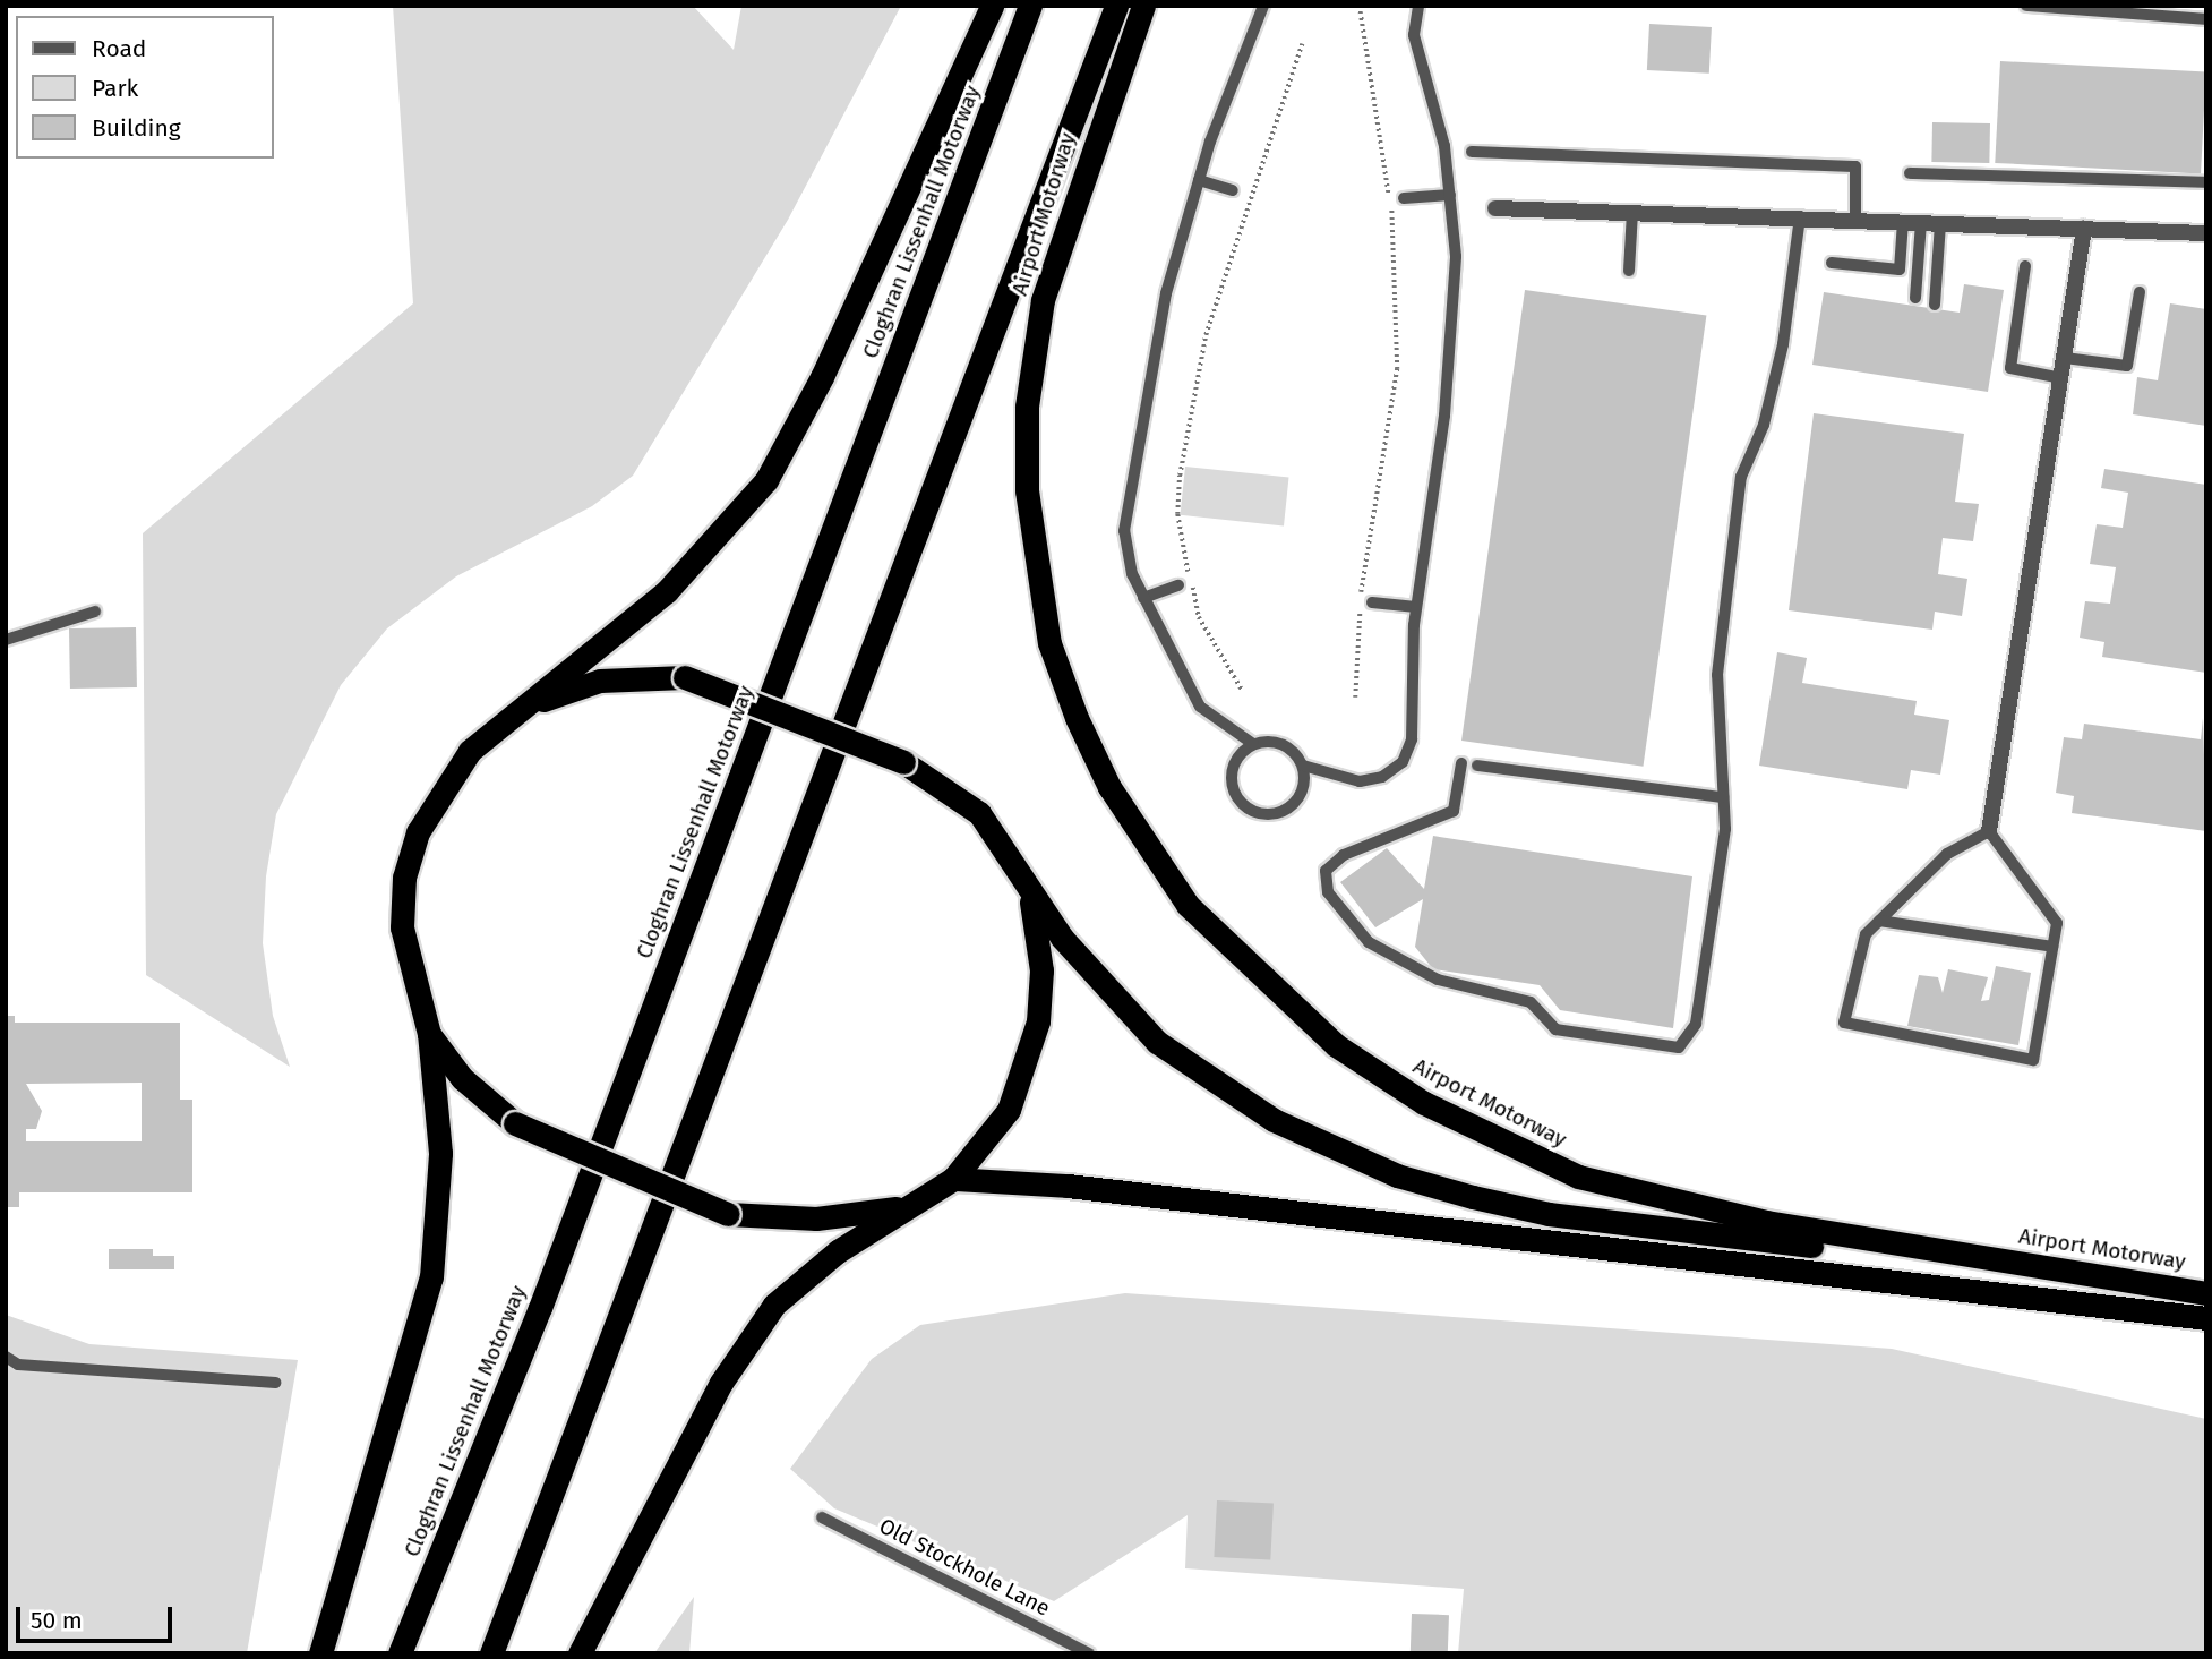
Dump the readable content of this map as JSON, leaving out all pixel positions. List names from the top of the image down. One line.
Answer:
{"streets":{"highway":["Airport Motorway","Cloghran Lissenhall Motorway"],"lane":["Old Stockhole Lane"]},"legend":["Road","Park","Building"],"scale_bar":"50 m"}
